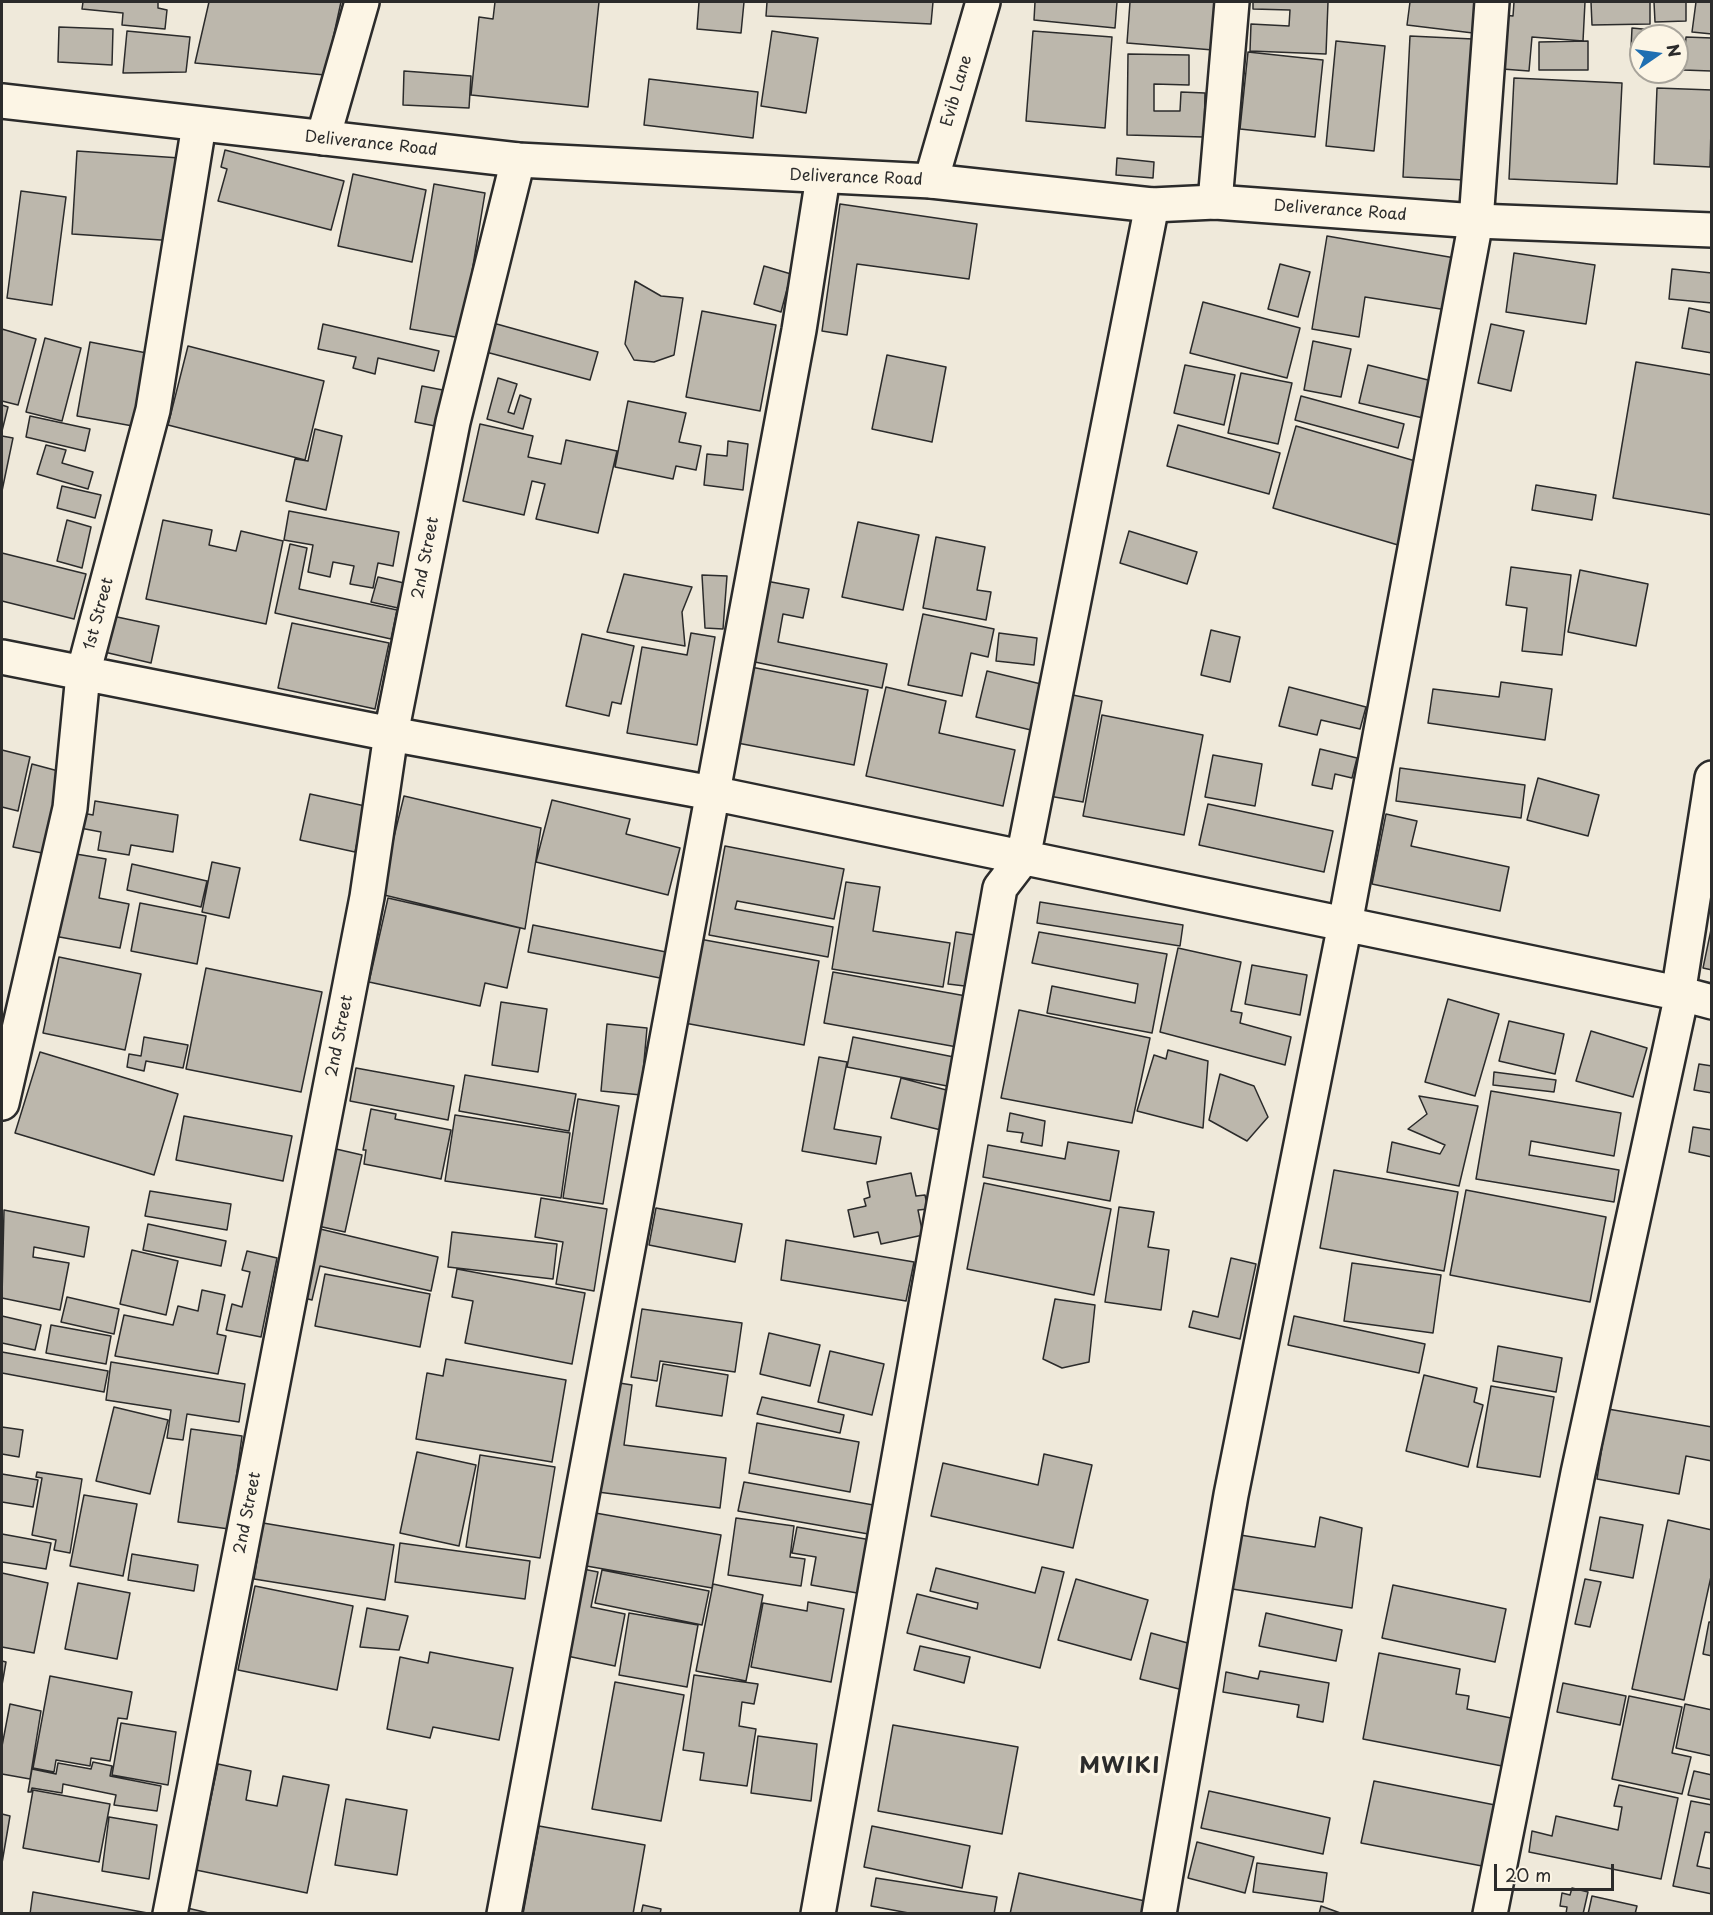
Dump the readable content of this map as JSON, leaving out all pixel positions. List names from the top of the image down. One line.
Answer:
{"streets":{"street":["Evib Lane","Deliverance Road","2nd Street","1st Street"]},"crossings":[["Evib Lane","Deliverance Road"],["Deliverance Road","2nd Street"],["Deliverance Road","1st Street"]],"districts":["MWIKI"],"scale_bar":"20 m","north":"right"}
